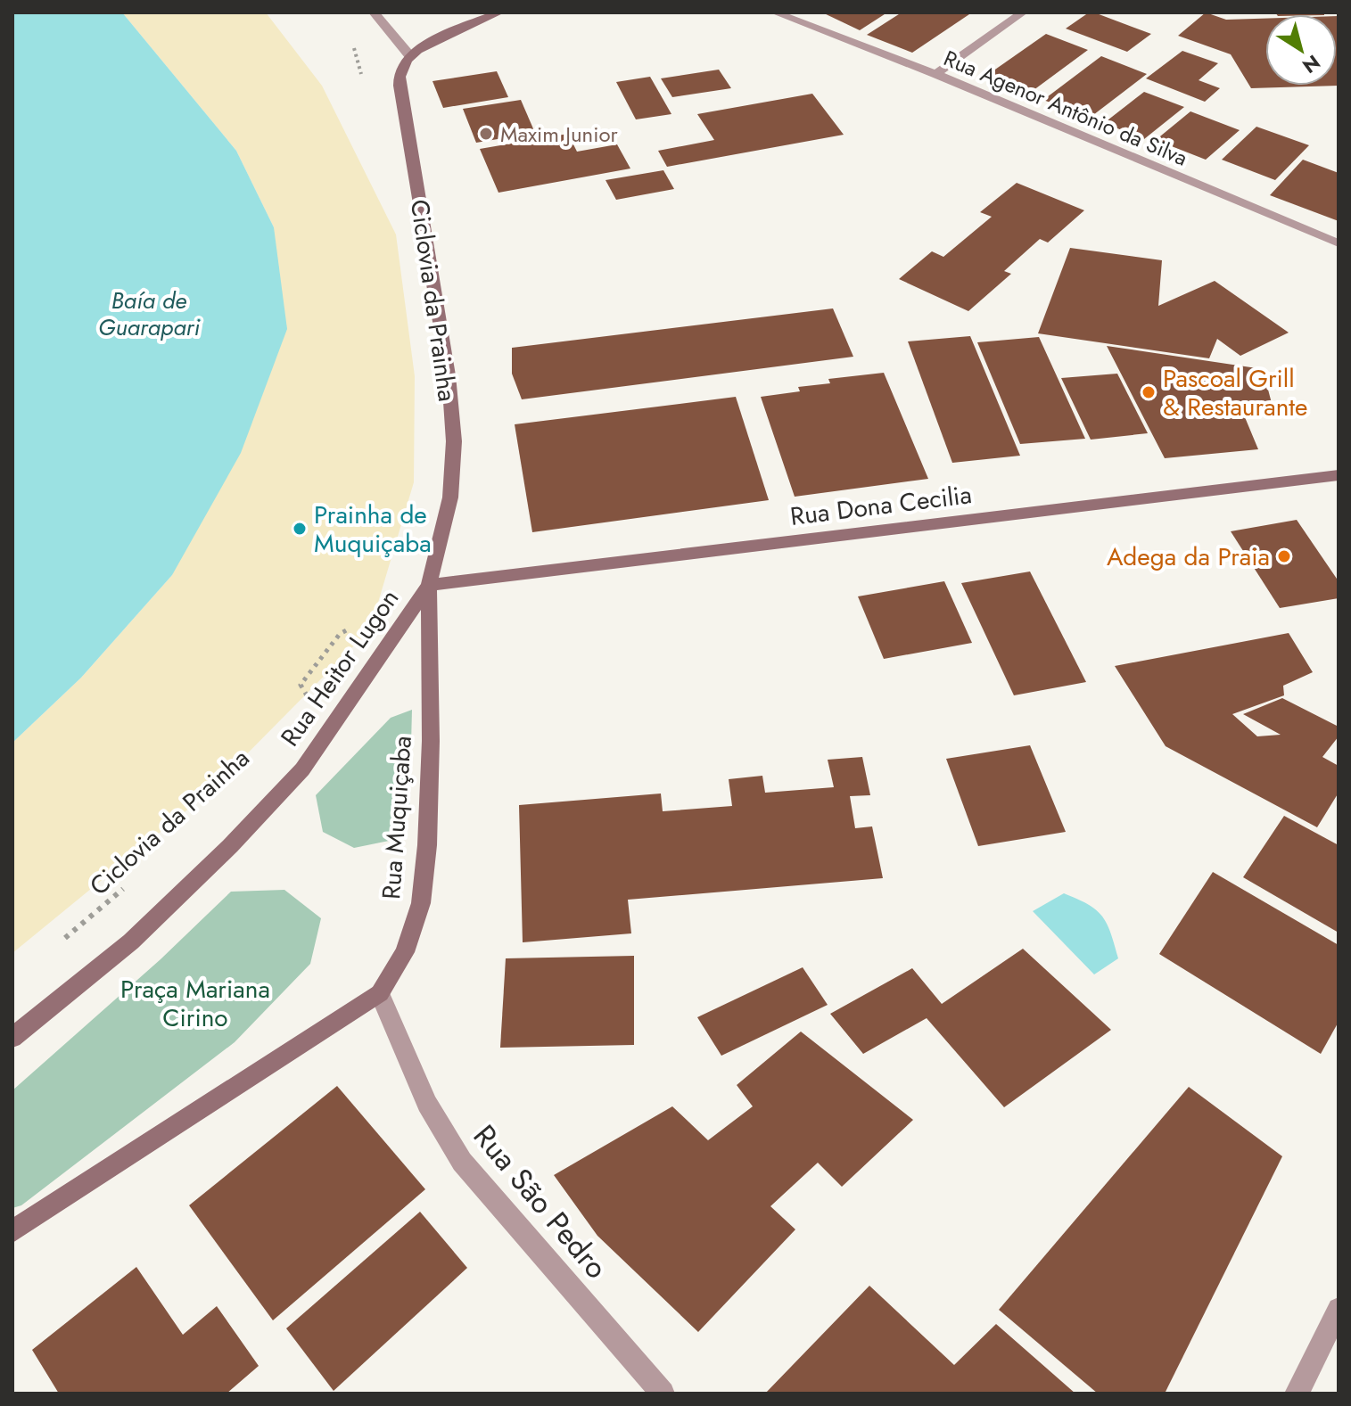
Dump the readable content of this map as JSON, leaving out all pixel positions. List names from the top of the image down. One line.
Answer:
{"streets":{"street":["Rua Agenor Antônio da Silva","Rua Dona Cecilia","Rua Heitor Lugon","Rua Muquiçaba","Rua São Pedro"],"path":["Ciclovia da Prainha"]},"crossings":[["Rua Dona Cecilia","Rua Heitor Lugon"],["Rua Dona Cecilia","Rua Muquiçaba"],["Rua Heitor Lugon","Rua Muquiçaba"],["Rua Muquiçaba","Rua São Pedro"]],"water":["Baía de Guarapari"],"parks":["Praça Mariana Cirino"],"places":["Maxim Junior","Pascoal Grill & Restaurante","Prainha de Muquiçaba","Adega da Praia"],"north":"bottom right"}
